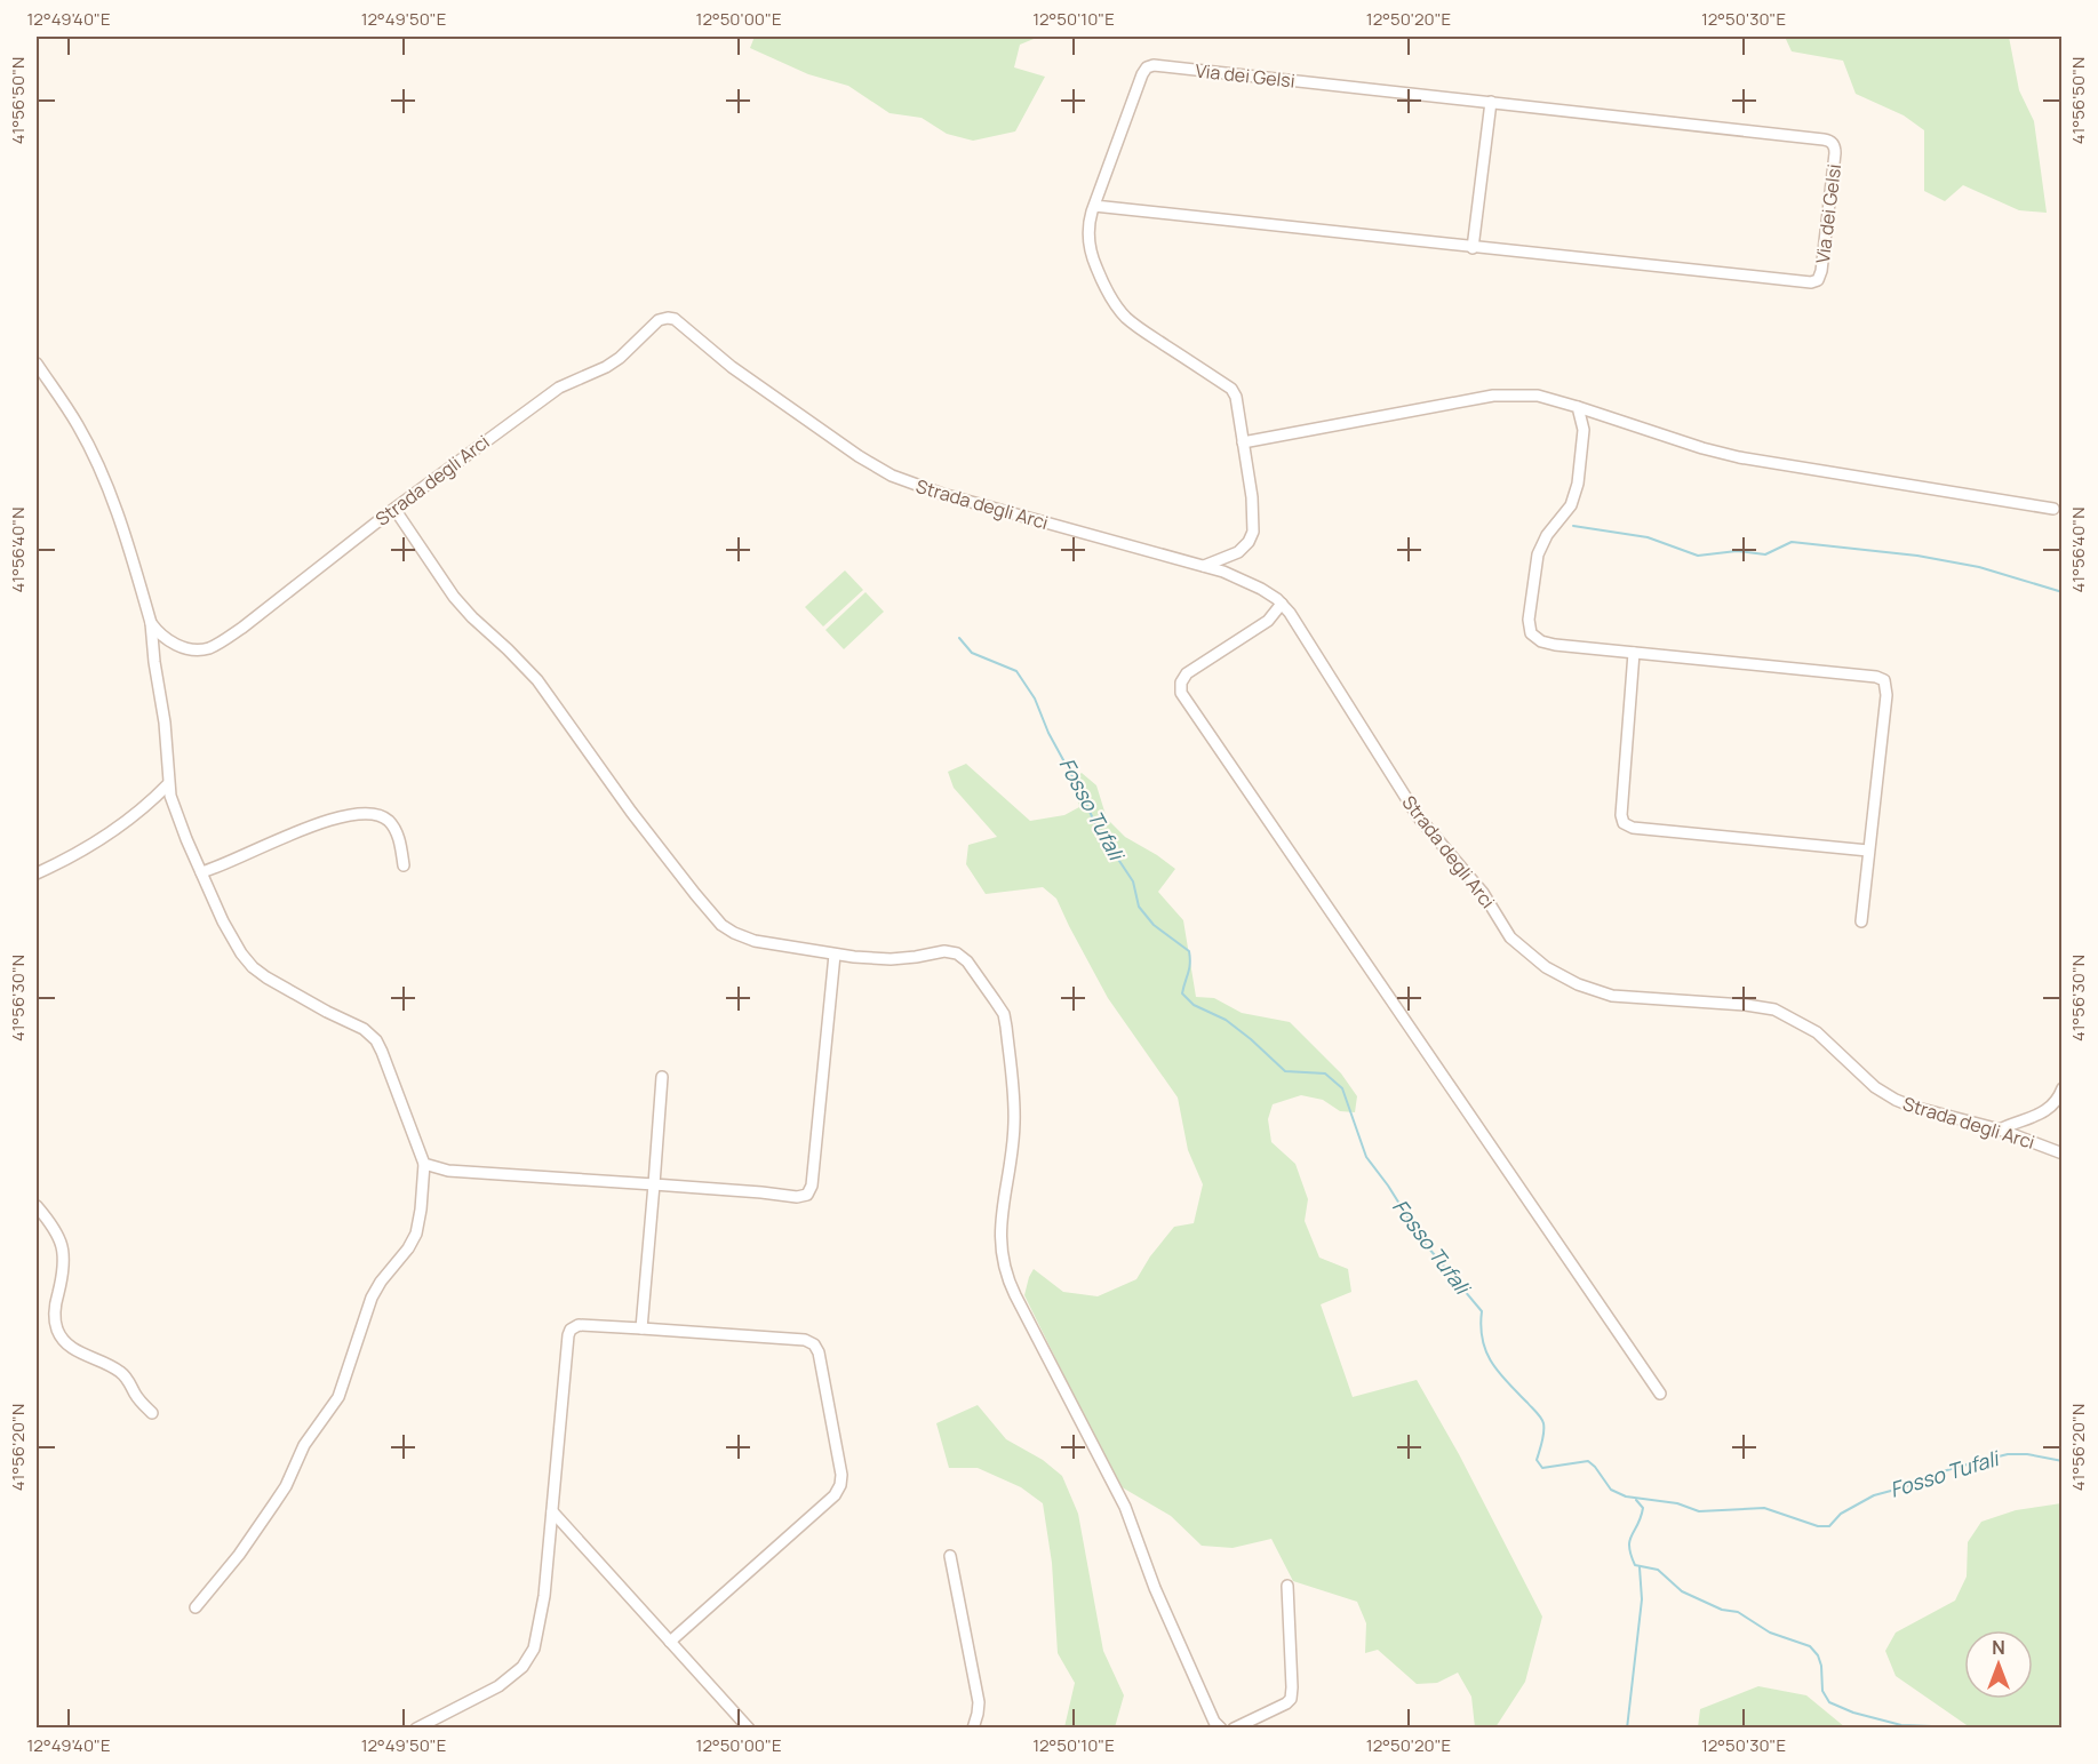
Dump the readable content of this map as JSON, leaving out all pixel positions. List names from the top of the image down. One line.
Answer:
{"streets":{"street":["Via dei Gelsi","Strada degli Arci"]},"crossings":[["Via dei Gelsi","Strada degli Arci"]],"water":["Fosso Tufali"],"north":"top","coordinates":["12°49'40\"E","12°49'50\"E","12°50'00\"E","12°50'10\"E","12°50'20\"E","12°50'30\"E","41°56'50\"N","41°56'40\"N","41°56'30\"N","41°56'20\"N"]}
